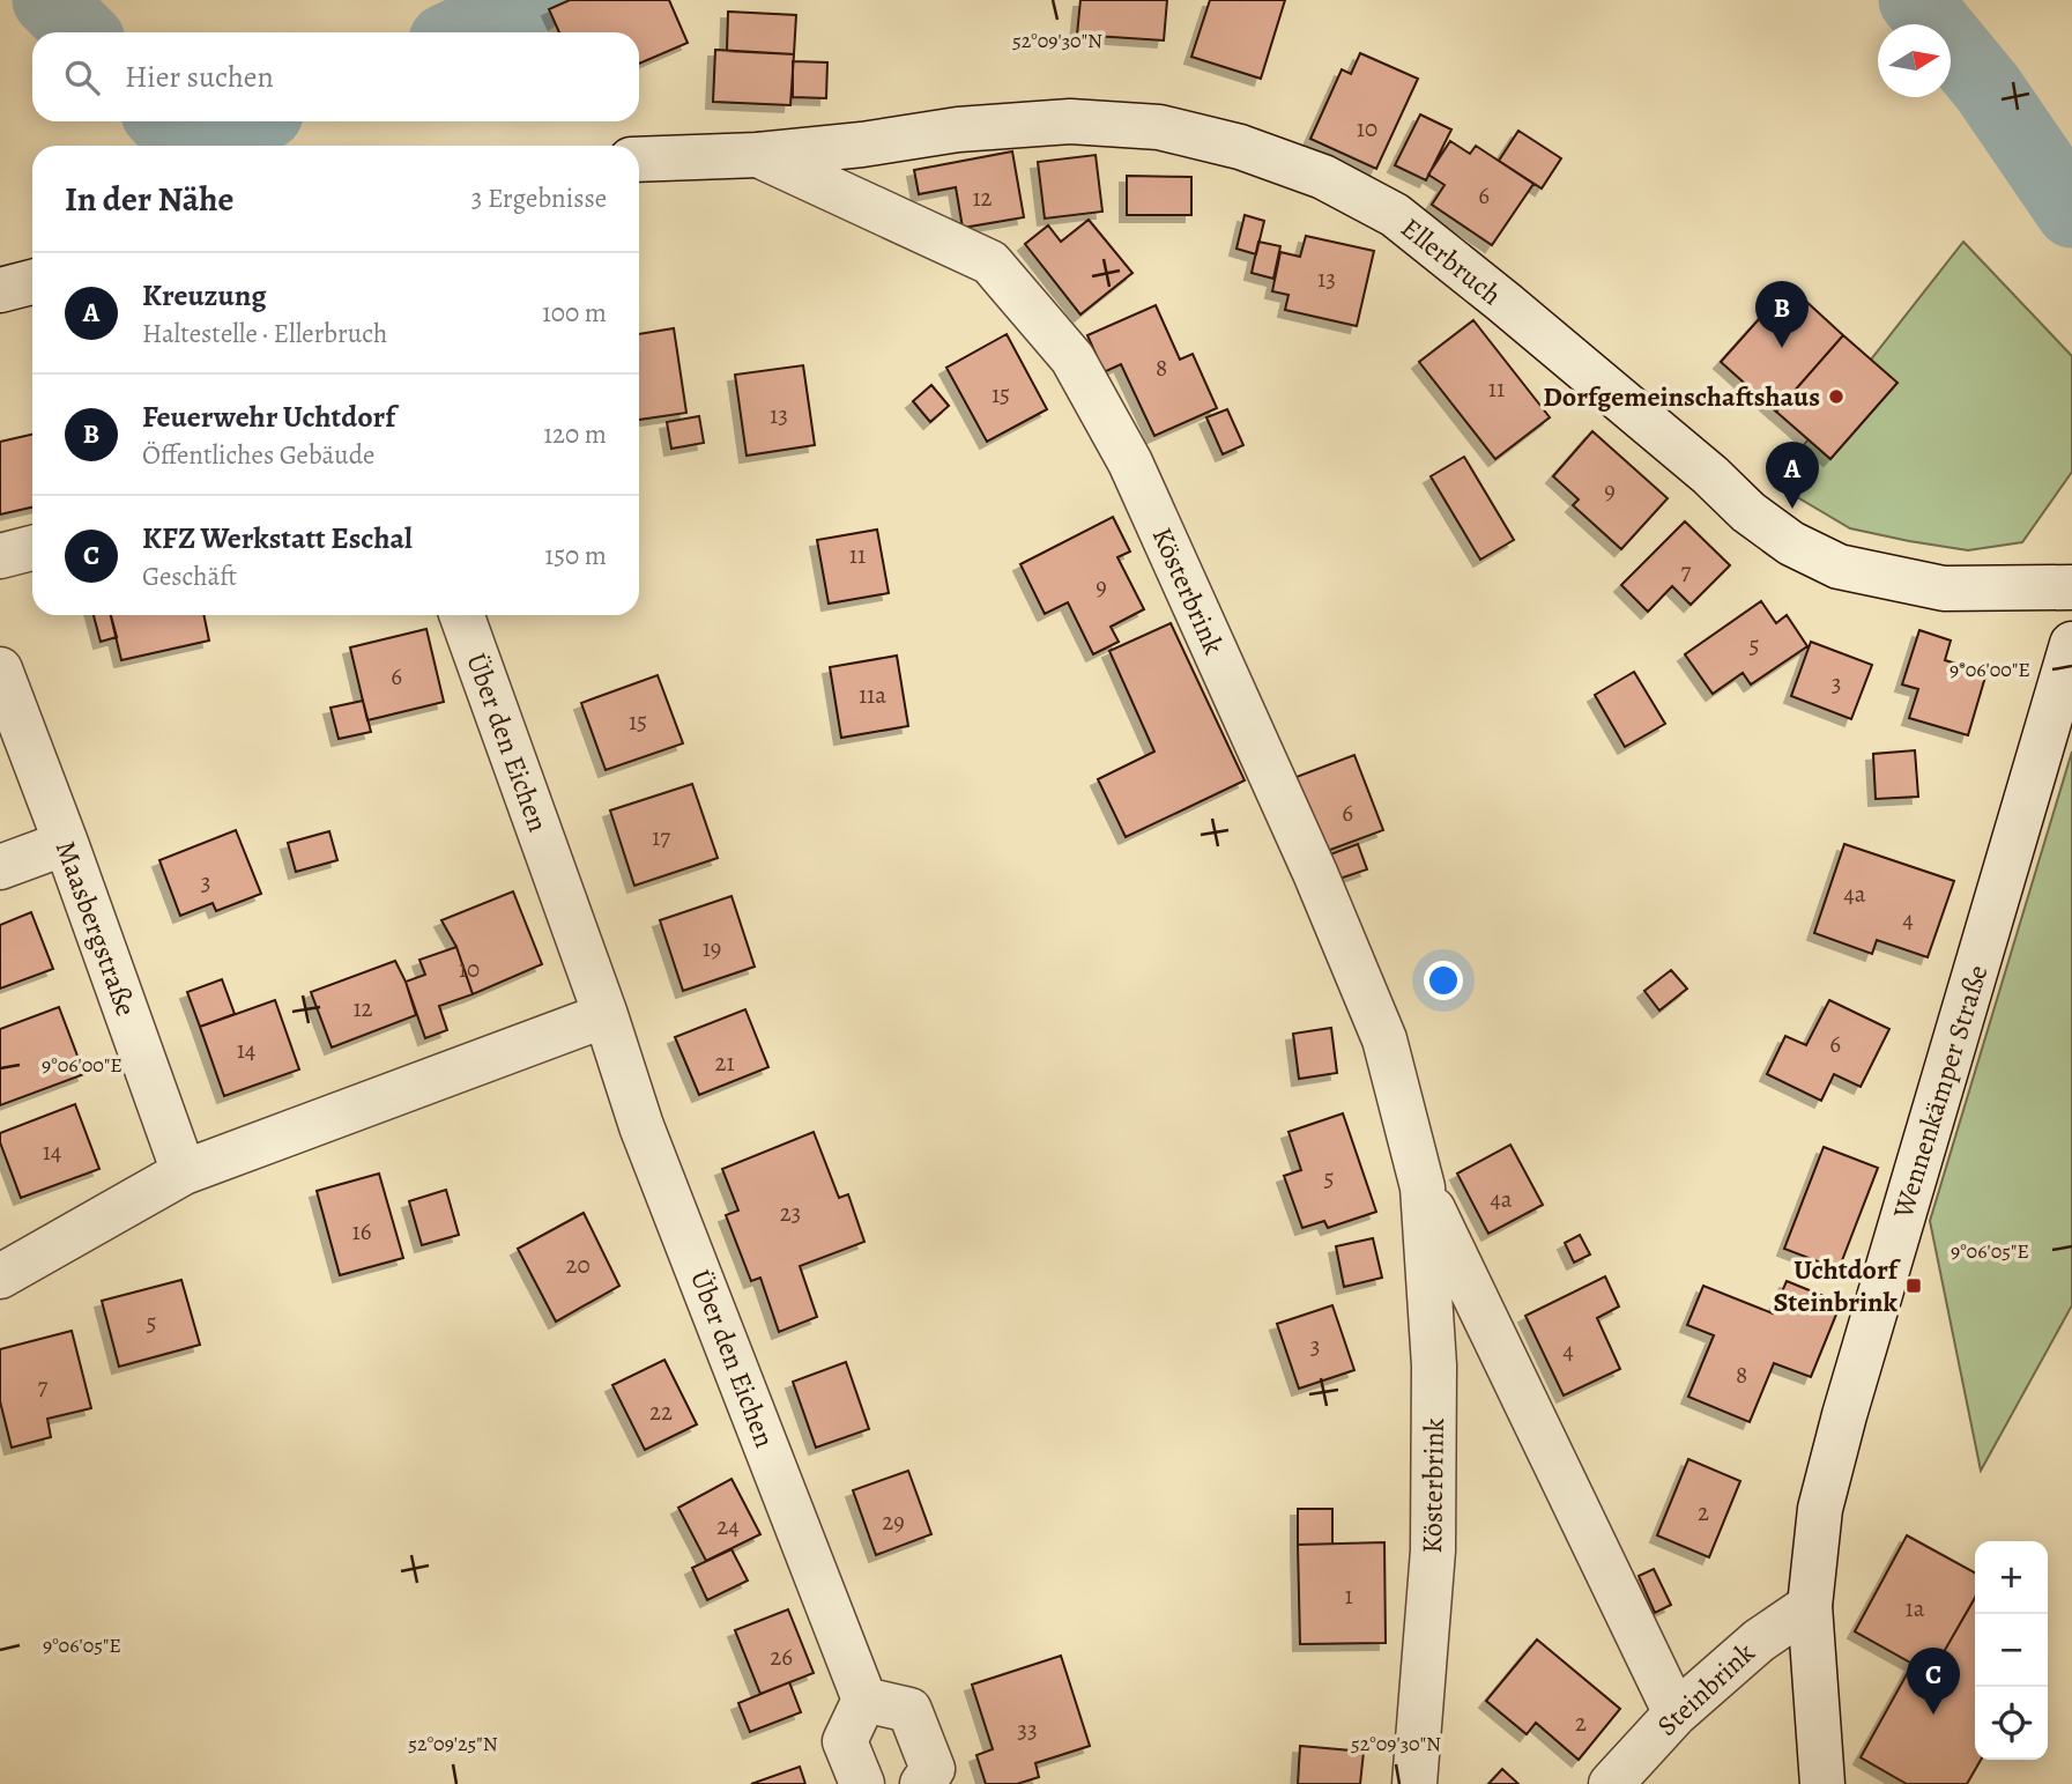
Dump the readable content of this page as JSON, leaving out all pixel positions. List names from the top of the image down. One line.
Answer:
{"streets":{"street":["Ellerbruch","Kösterbrink","Über den Eichen","Maasbergstraße","Wennenkämper Straße","Steinbrink"]},"crossings":[["Ellerbruch","Kösterbrink"],["Kösterbrink","Steinbrink"],["Wennenkämper Straße","Steinbrink"]],"places":{"other":["Dorfgemeinschaftshaus"],"transit":["Uchtdorf Steinbrink"]},"house_numbers":["10","6","12","13","8","11","15","13","9","11","7","9","5","6","3","11a","15","6","17","3","4a","4","19","10","12","6","14","21","14","5","4a","23","16","20","5","3","4","8","7","22","2","29","24","1","1a","26","2","33"],"north":"right","page":{"search":"Hier suchen","heading":["In der Nähe","3 Ergebnisse"],"list":[{"mark":"A","name":"Kreuzung","note":"Haltestelle · Ellerbruch","value":"100 m"},{"mark":"B","name":"Feuerwehr Uchtdorf","note":"Öffentliches Gebäude","value":"120 m"},{"mark":"C","name":"KFZ Werkstatt Eschal","note":"Geschäft","value":"150 m"}],"pins":["B","A","C"],"map_buttons":["+","−"]},"coordinates":["52°09'30\"N","9°06'00\"E","9°06'05\"E","52°09'25\"N"]}
